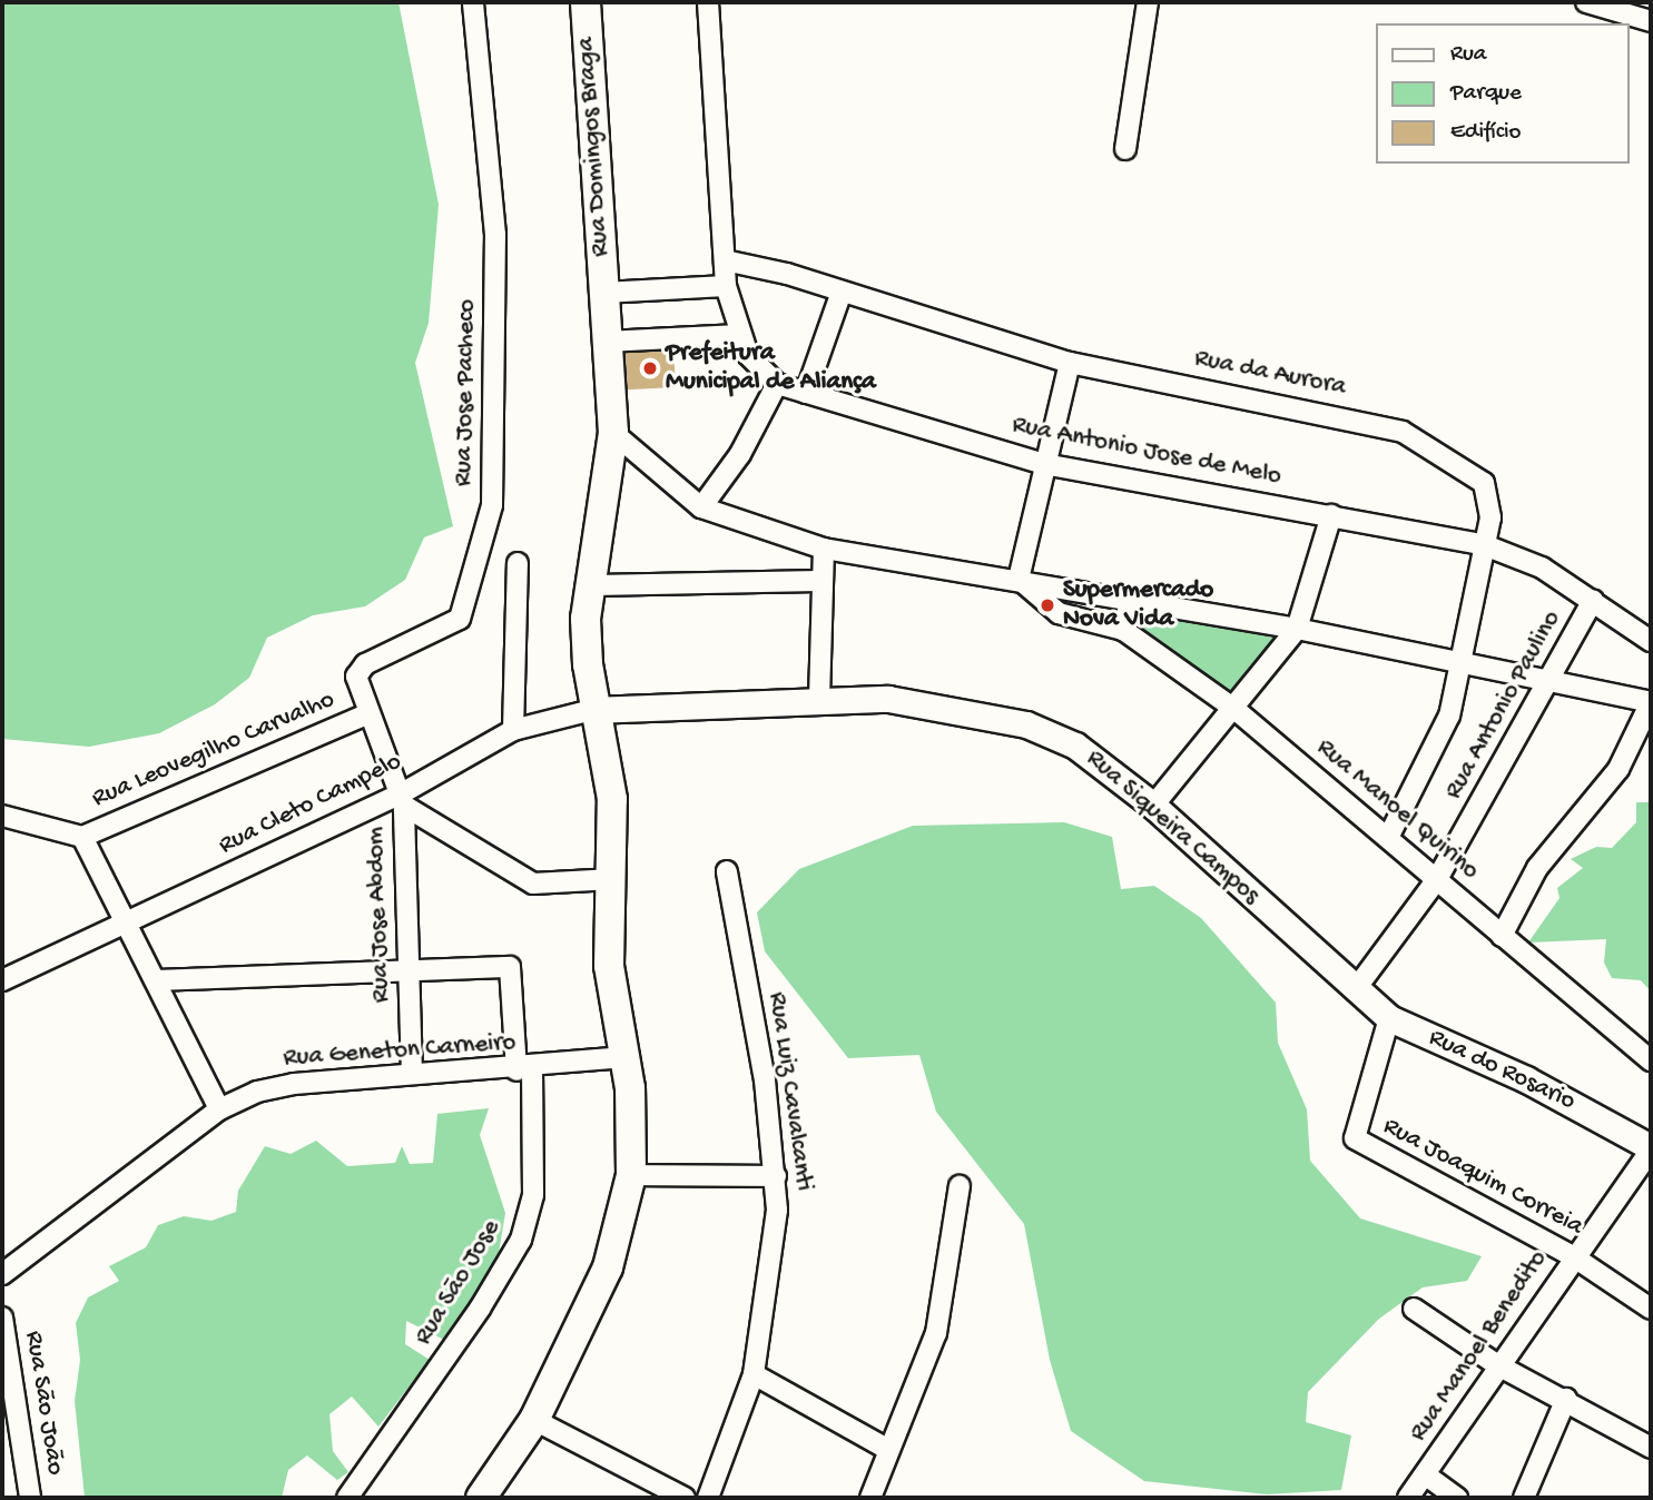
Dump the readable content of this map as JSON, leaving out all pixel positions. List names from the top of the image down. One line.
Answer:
{"streets":{"main road":["Rua Domingos Braga"],"street":["Rua da Aurora","Rua Jose Pacheco","Rua Antonio Jose de Melo","Rua Antonio Paulino","Rua Leovegilho Carvalho","Rua Cleto Campelo","Rua Manoel Quirino","Rua Siqueira Campos","Rua Jose Abdom","Rua Geneton Carneiro","Rua do Rosario","Rua Luiz Cavalcanti","Rua Joaquim Correia","Rua São Jose","Rua Manoel Benedito","Rua São João"]},"crossings":[["Rua Domingos Braga","Rua Cleto Campelo"],["Rua Domingos Braga","Rua Siqueira Campos"],["Rua Domingos Braga","Rua Geneton Carneiro"],["Rua da Aurora","Rua Antonio Jose de Melo"],["Rua da Aurora","Rua Manoel Quirino"],["Rua Jose Pacheco","Rua Leovegilho Carvalho"],["Rua Jose Pacheco","Rua Jose Abdom"],["Rua Antonio Paulino","Rua Manoel Quirino"],["Rua Antonio Paulino","Rua Siqueira Campos"],["Rua Antonio Paulino","Rua do Rosario"],["Rua Leovegilho Carvalho","Rua Jose Abdom"],["Rua Cleto Campelo","Rua Siqueira Campos"],["Rua Cleto Campelo","Rua Jose Abdom"],["Rua Siqueira Campos","Rua do Rosario"],["Rua Jose Abdom","Rua Geneton Carneiro"],["Rua Jose Abdom","Rua São Jose"],["Rua Geneton Carneiro","Rua São Jose"],["Rua do Rosario","Rua Joaquim Correia"],["Rua do Rosario","Rua Manoel Benedito"],["Rua Joaquim Correia","Rua Manoel Benedito"]],"places":["Prefeitura Municipal de Aliança","Supermercado Nova Vida"],"legend":["Rua","Parque","Edifício"]}
